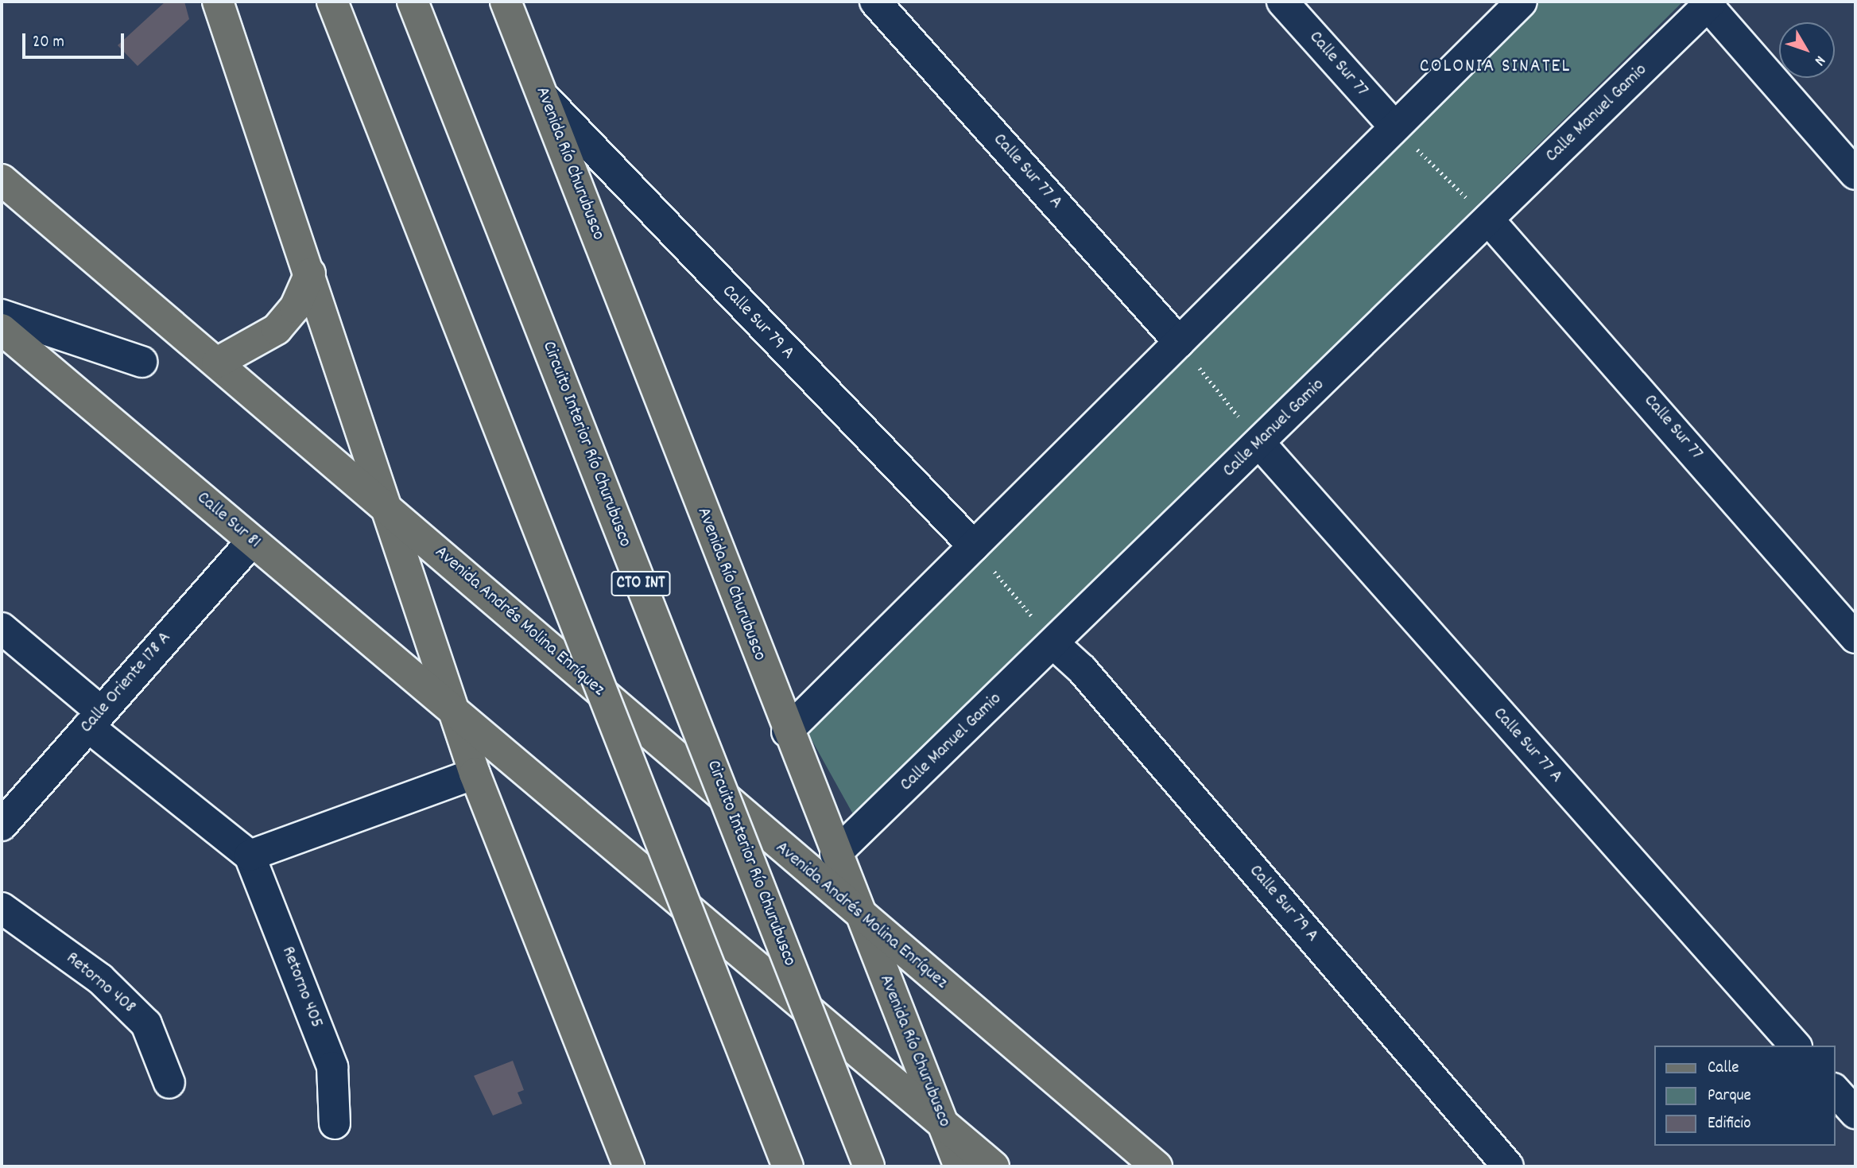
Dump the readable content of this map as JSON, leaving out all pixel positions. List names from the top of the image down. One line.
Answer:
{"streets":{"main road":["Avenida Río Churubusco","Circuito Interior Río Churubusco","Calle Sur 81","CTO INT","Avenida Andrés Molina Enríquez"],"street":["Calle Sur 77","Calle Manuel Gamio","Calle Sur 77 A","Calle Sur 79 A","Calle Oriente 178 A","Retorno 408","Retorno 405"]},"crossings":[["Calle Sur 77","Calle Manuel Gamio"],["Calle Manuel Gamio","Avenida Río Churubusco"],["Calle Manuel Gamio","Calle Sur 77 A"],["Calle Manuel Gamio","Calle Sur 79 A"],["Avenida Río Churubusco","Calle Sur 79 A"],["Avenida Río Churubusco","Avenida Andrés Molina Enríquez"],["Calle Sur 81","Calle Oriente 178 A"]],"districts":["COLONIA SINATEL"],"legend":["Calle","Parque","Edificio"],"scale_bar":"20 m","north":"bottom right"}
